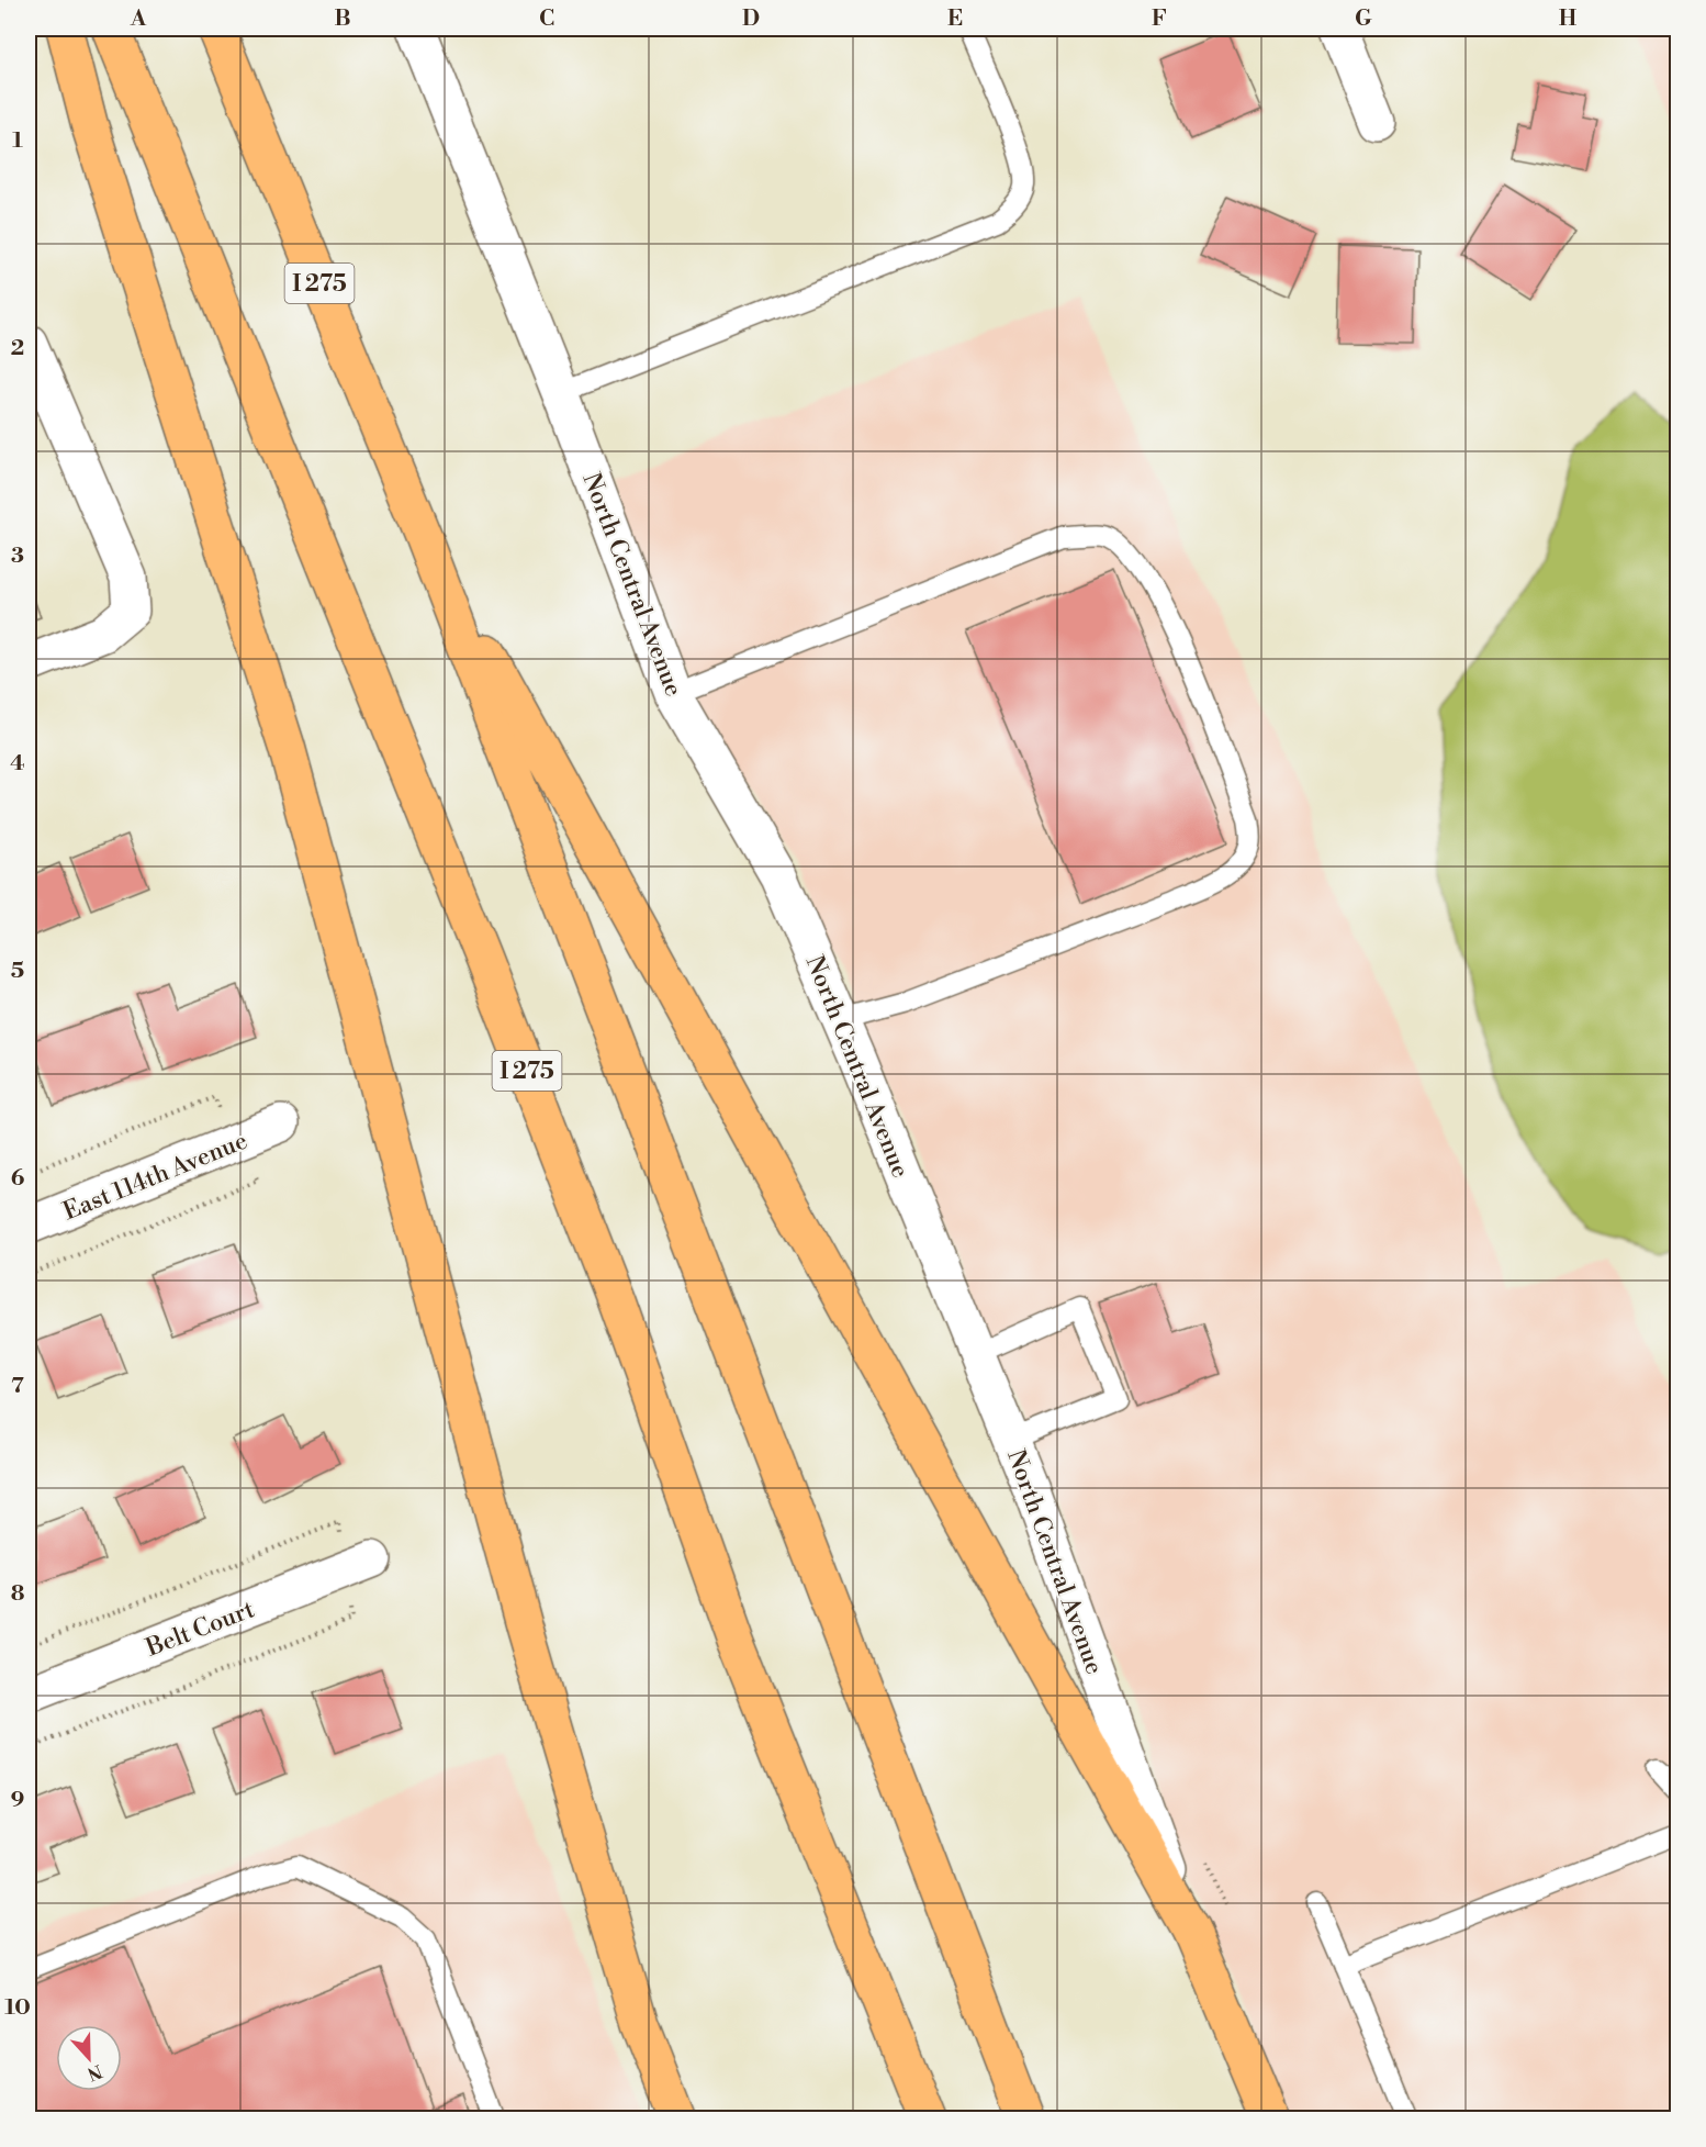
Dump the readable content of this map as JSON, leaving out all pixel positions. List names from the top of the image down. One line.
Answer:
{"streets":{"main road":["I 275","North Central Avenue"],"street":["East 114th Avenue","Belt Court"]},"north":"bottom","grid":{"columns":["A","B","C","D","E","F","G","H"],"rows":["1","2","3","4","5","6","7","8","9","10"]}}
